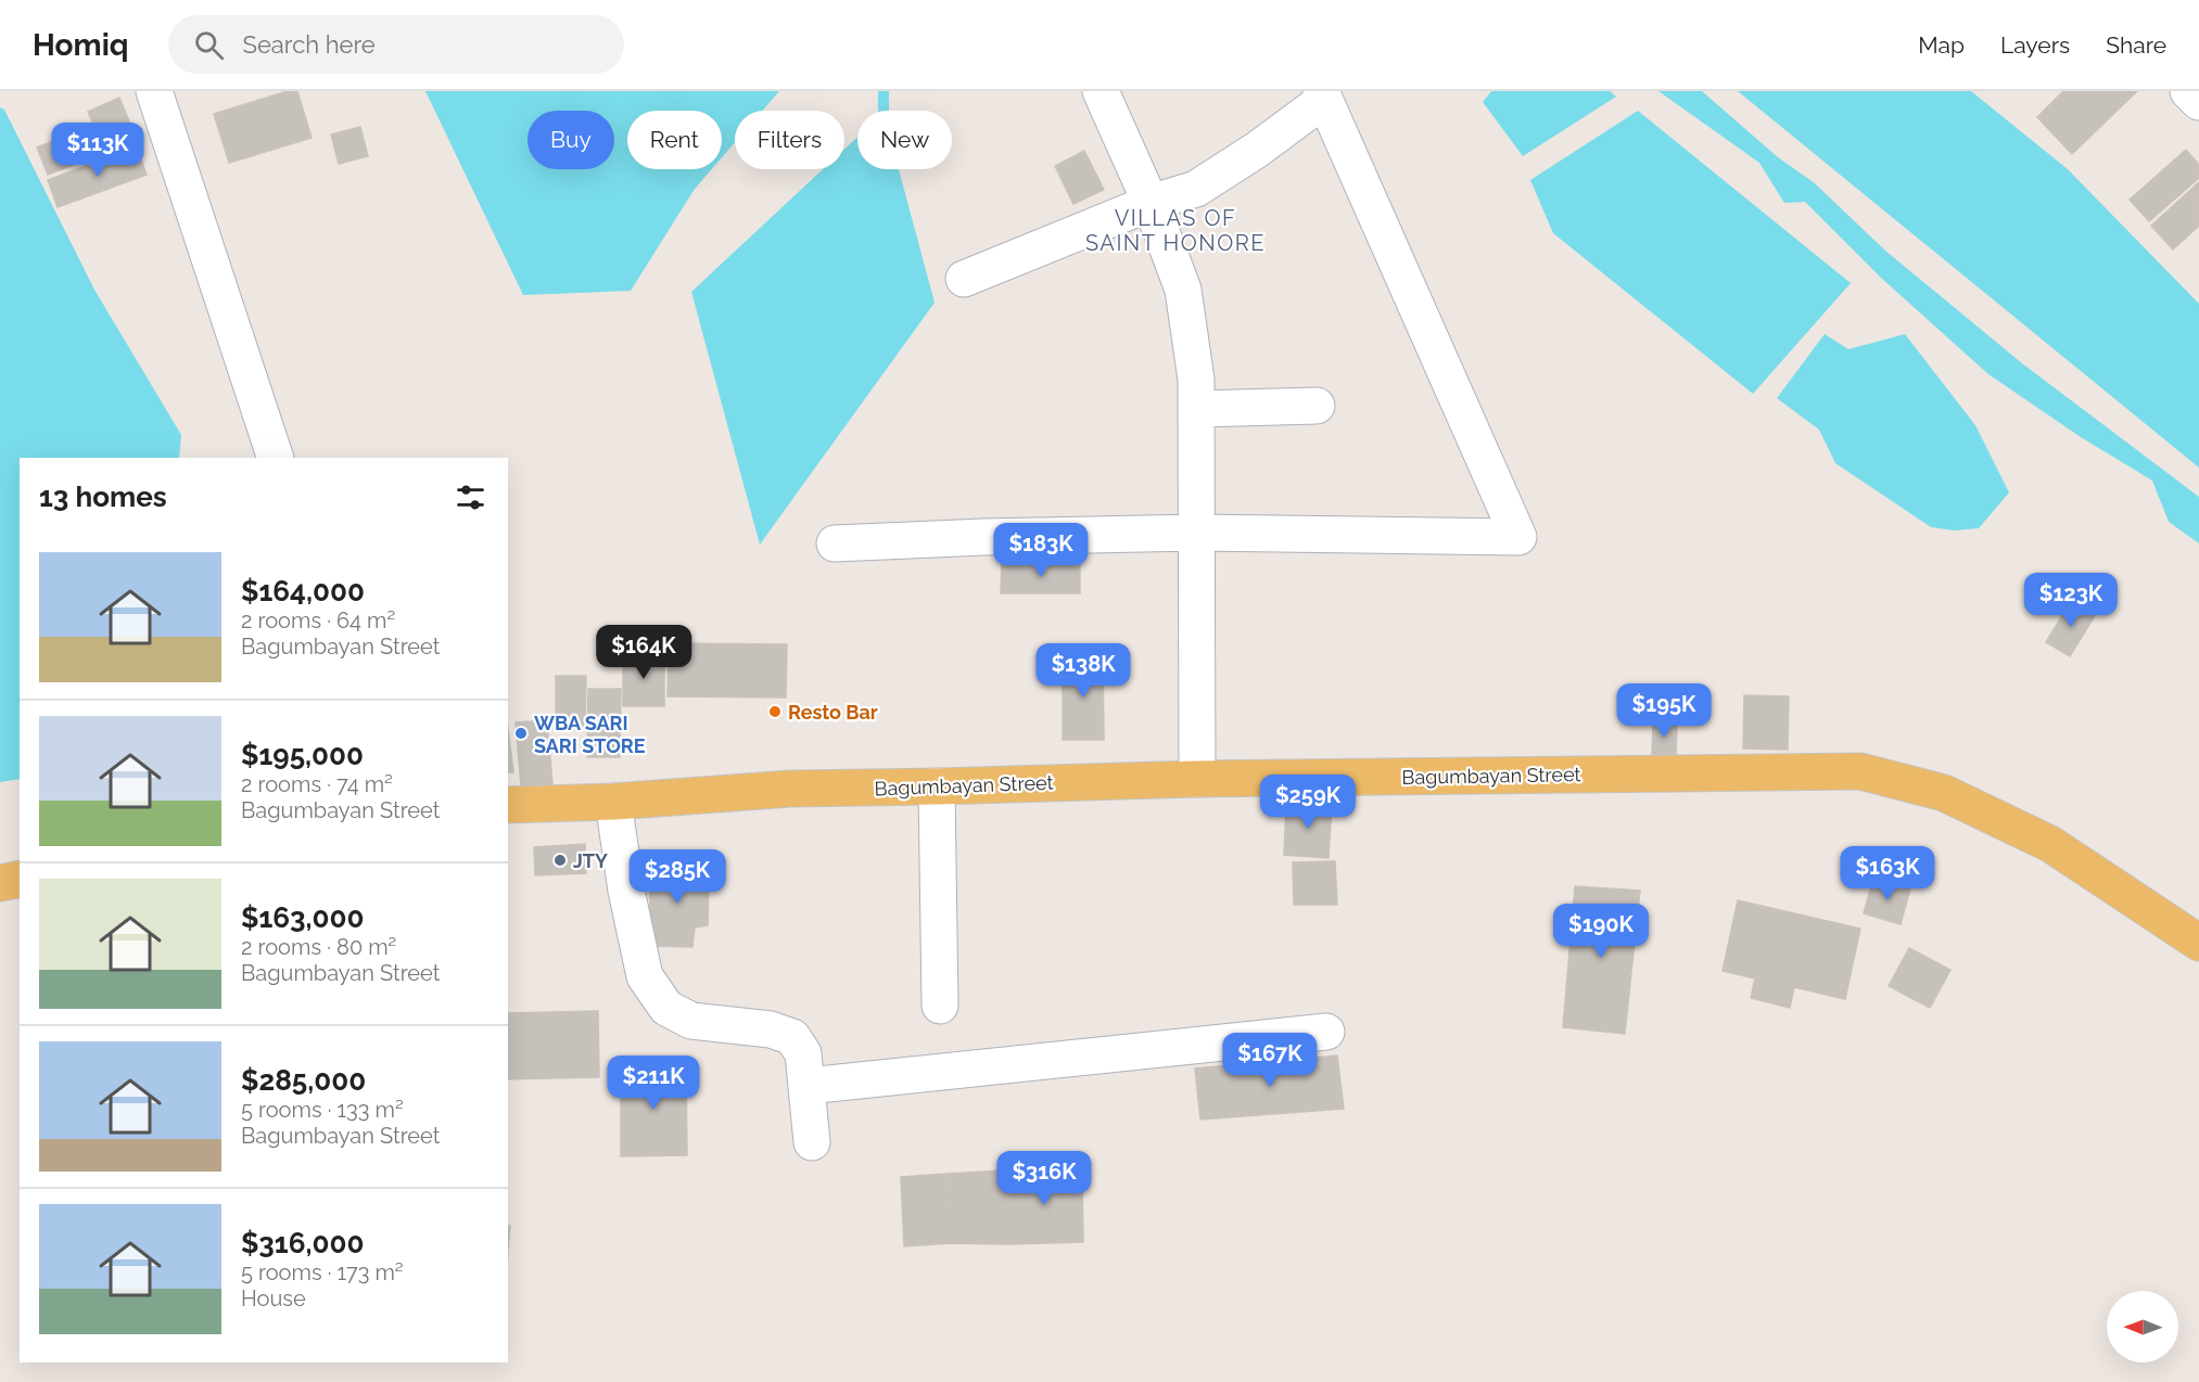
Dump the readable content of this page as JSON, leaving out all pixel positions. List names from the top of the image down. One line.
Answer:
{"streets":{"main road":["Bagumbayan Street"]},"districts":["VILLAS OF SAINT HONORE"],"places":["Resto Bar","WBA SARI SARI STORE","JTY"],"north":"left","page":{"header":"Homiq","search":"Search here","nav":["Map","Layers","Share"],"chip":["Buy","Rent","Filters","New"],"price":["$113K","$183K","$123K","$164K","$138K","$195K","$259K","$163K","$285K","$190K","$167K","$211K","$316K"],"heading":"13 homes","list":[{"name":"$164,000","note":"2 rooms · 64 m² · Bagumbayan Street"},{"name":"$195,000","note":"2 rooms · 74 m² · Bagumbayan Street"},{"name":"$163,000","note":"2 rooms · 80 m² · Bagumbayan Street"},{"name":"$285,000","note":"5 rooms · 133 m² · Bagumbayan Street"},{"name":"$316,000","note":"5 rooms · 173 m² · House"}]}}
